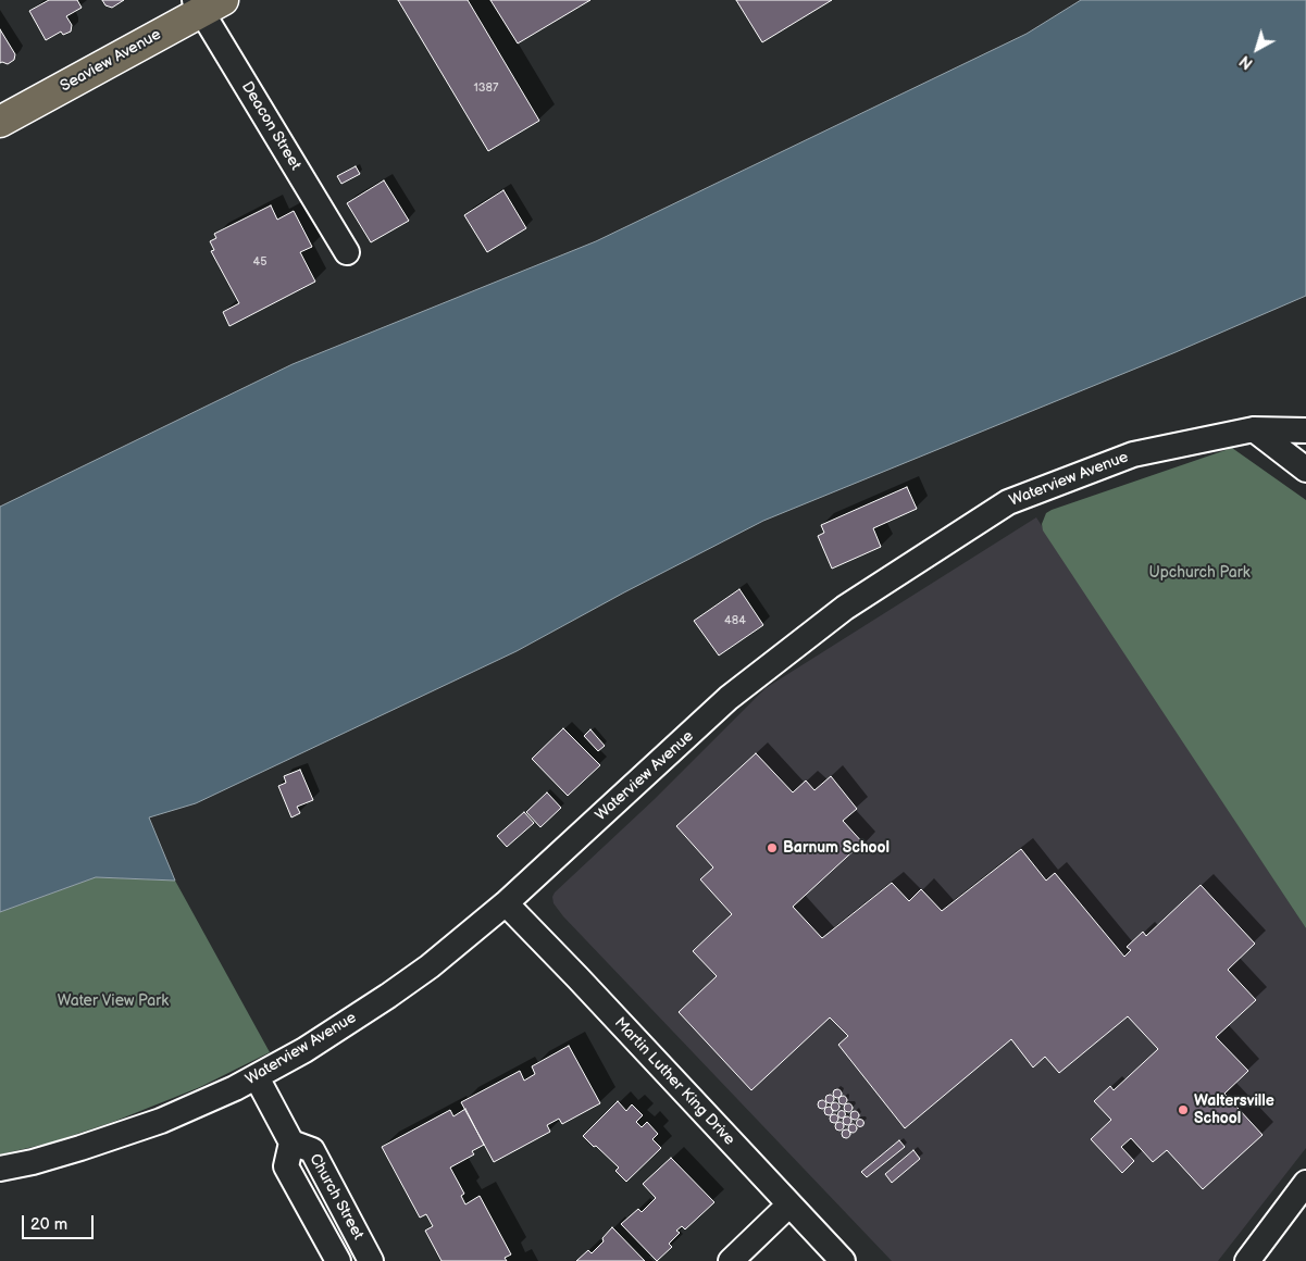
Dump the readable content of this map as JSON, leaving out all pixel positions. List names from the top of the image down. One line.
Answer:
{"streets":{"main road":["Seaview Avenue"],"street":["Deacon Street","Waterview Avenue","Martin Luther King Drive","Church Street"]},"crossings":[["Seaview Avenue","Deacon Street"],["Waterview Avenue","Martin Luther King Drive"],["Waterview Avenue","Church Street"]],"parks":["Upchurch Park","Water View Park"],"places":["Barnum School","Waltersville School"],"house_numbers":["1387","45","484"],"scale_bar":"20 m","north":"bottom left"}
